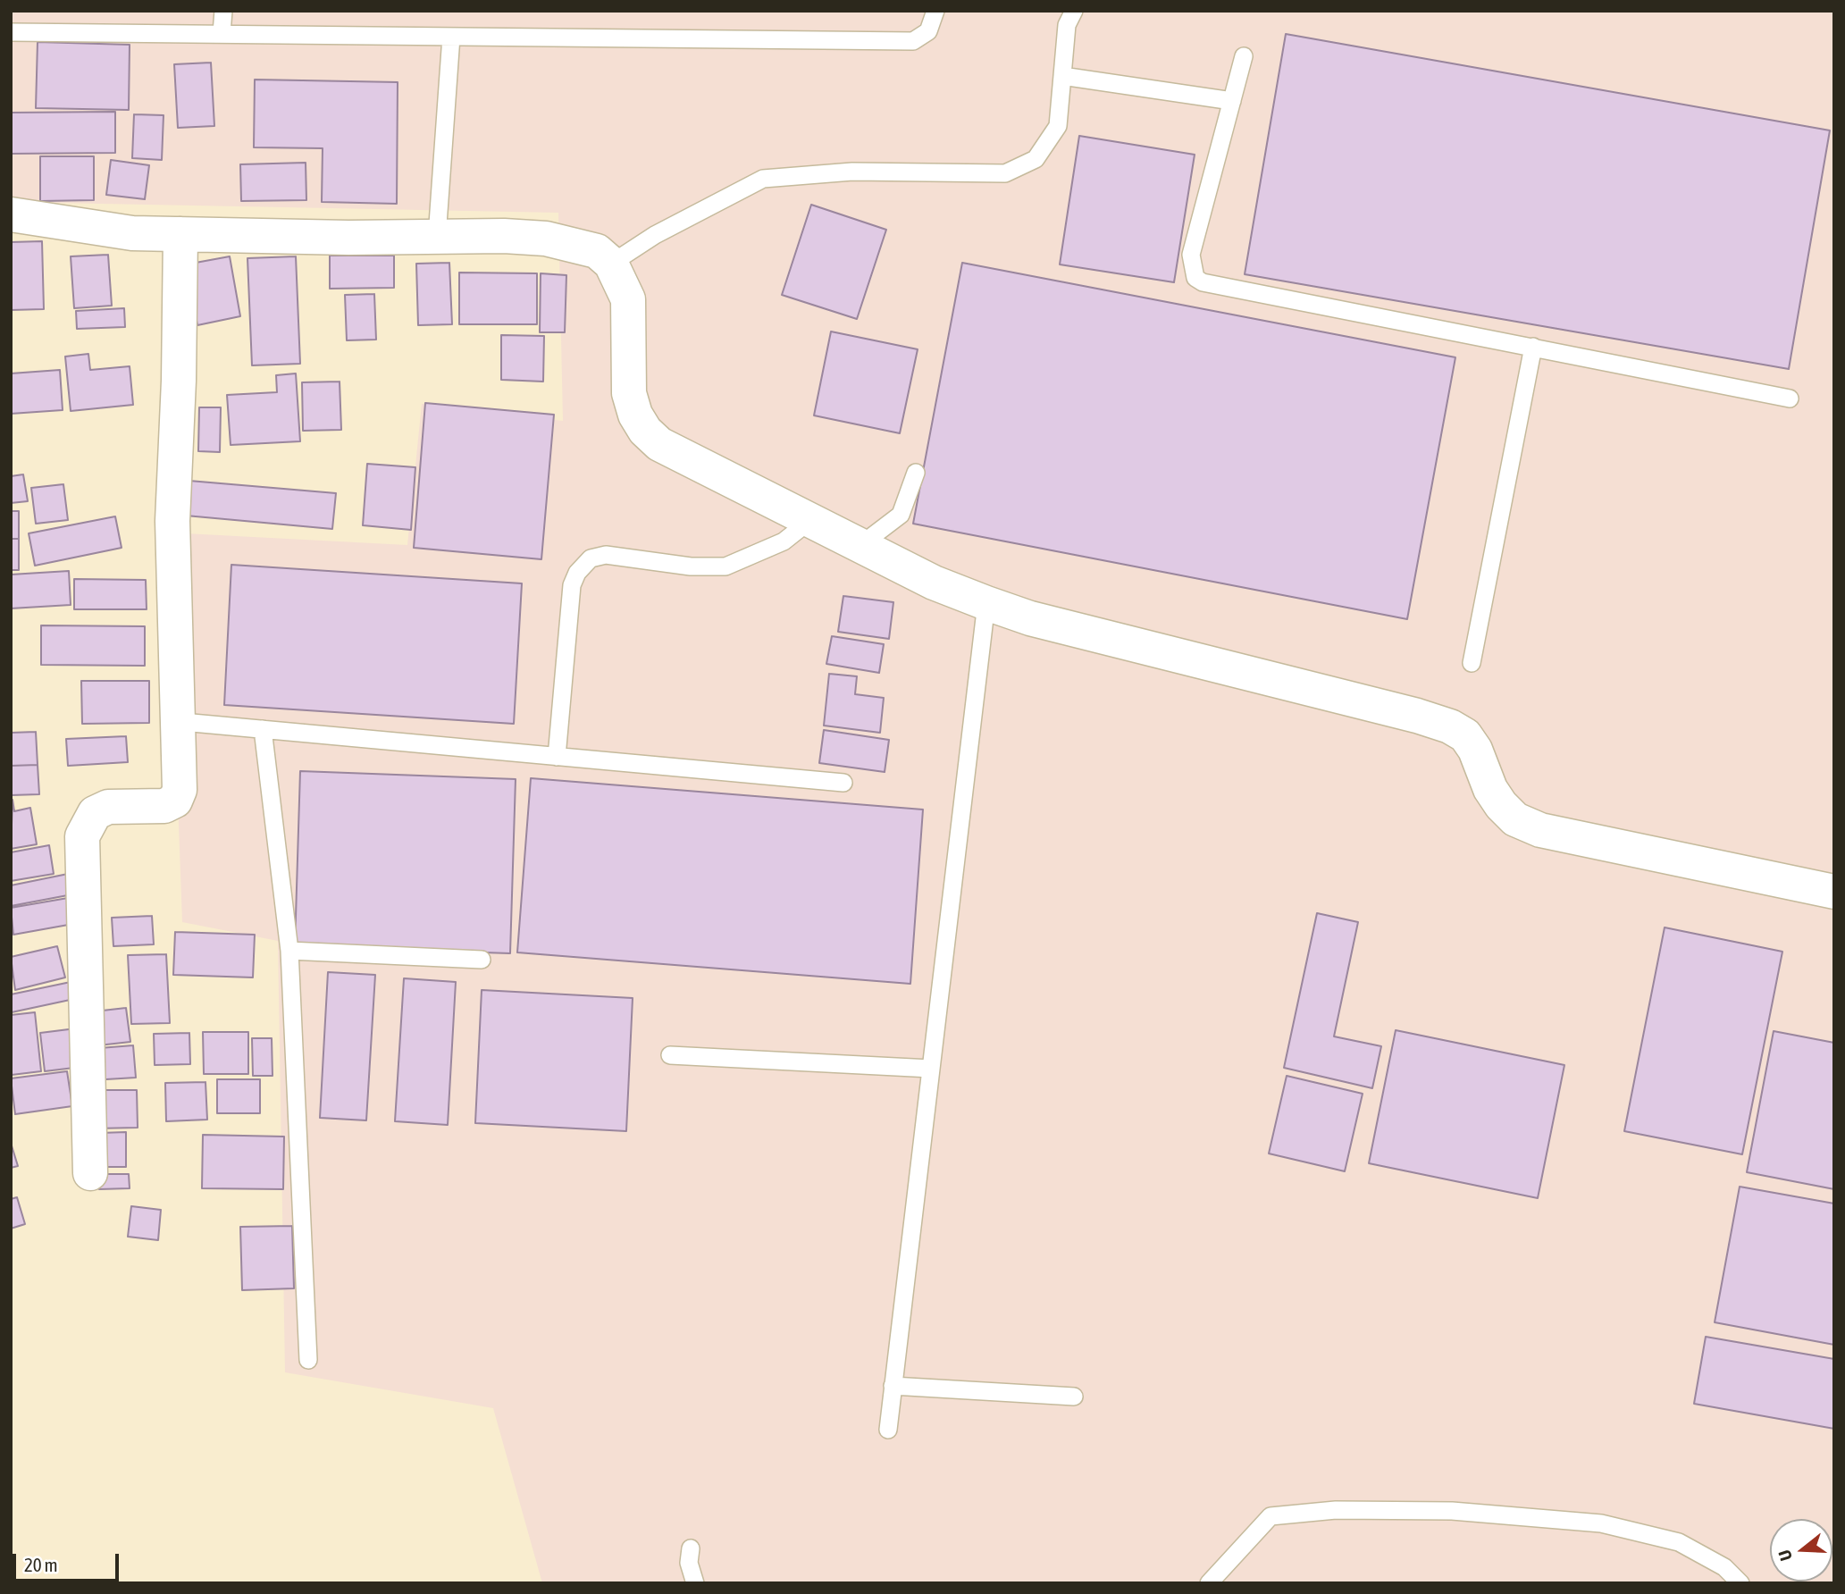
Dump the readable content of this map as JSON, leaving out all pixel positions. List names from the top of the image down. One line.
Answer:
{"scale_bar":"20 m","north":"left"}
